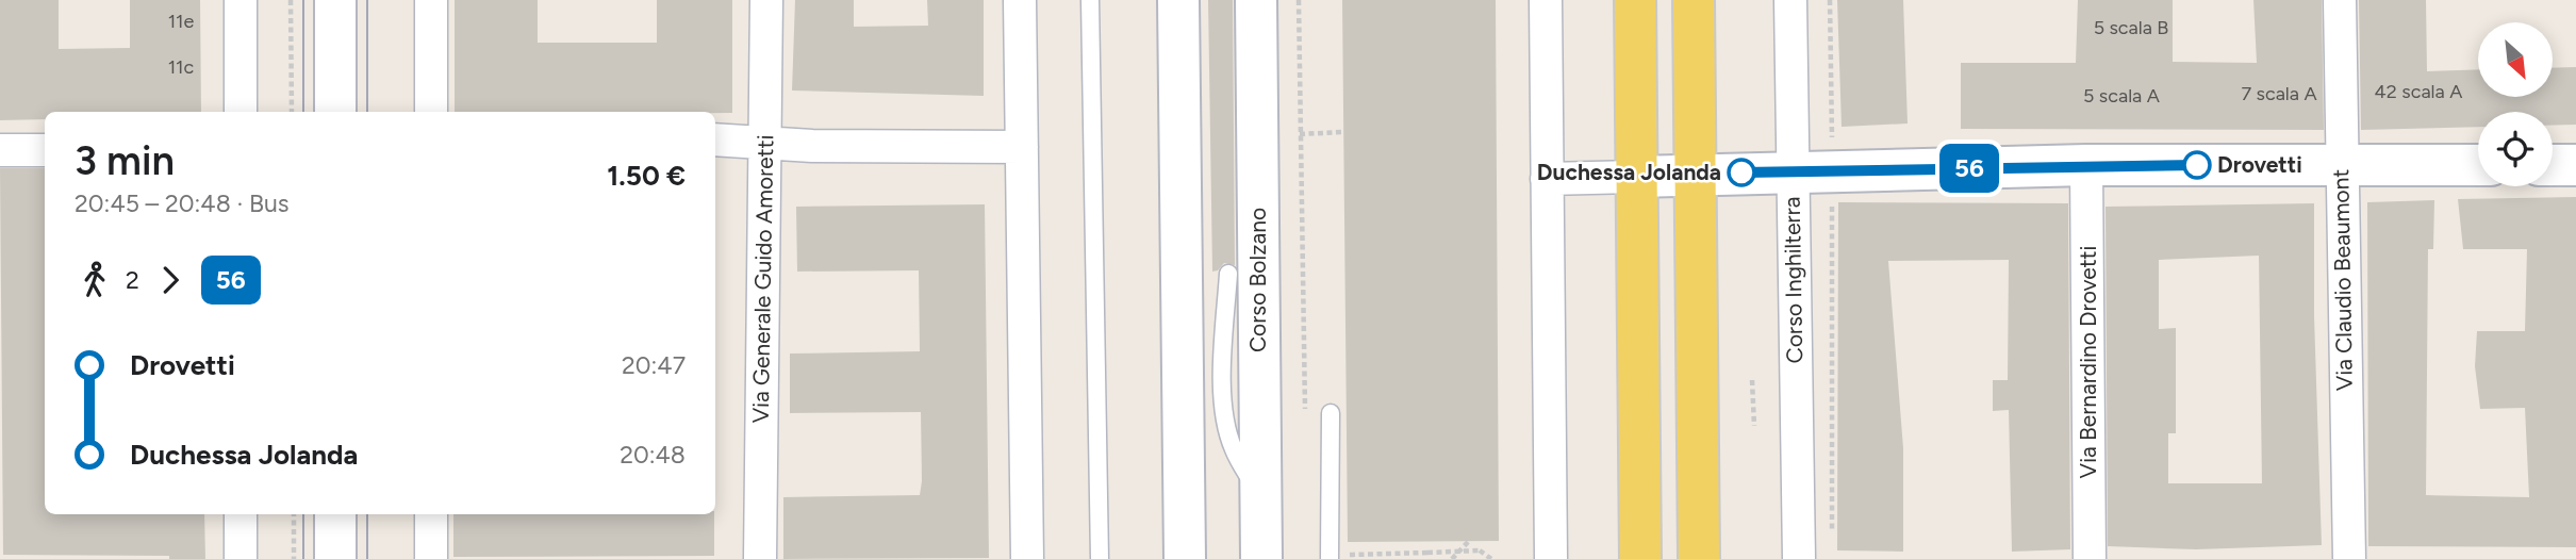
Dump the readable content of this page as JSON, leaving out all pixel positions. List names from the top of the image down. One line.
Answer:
{"streets":{"street":["Via Generale Guido Amoretti","Corso Bolzano","Corso Inghilterra","Via Claudio Beaumont","Via Bernardino Drovetti"]},"places":["Drovetti","Duchessa Jolanda"],"lines":["bus line 56"],"house_numbers":["11e","5 scala B","11c","42 scala A","7 scala A","5 scala A"],"north":"bottom right","page":{"on_map":"56","heading":["3 min","20:45 – 20:48 · Bus","1.50 €"],"legs":["2","56"],"list":[{"name":"Drovetti","value":"20:47"},{"name":"Duchessa Jolanda","value":"20:48"}]}}
